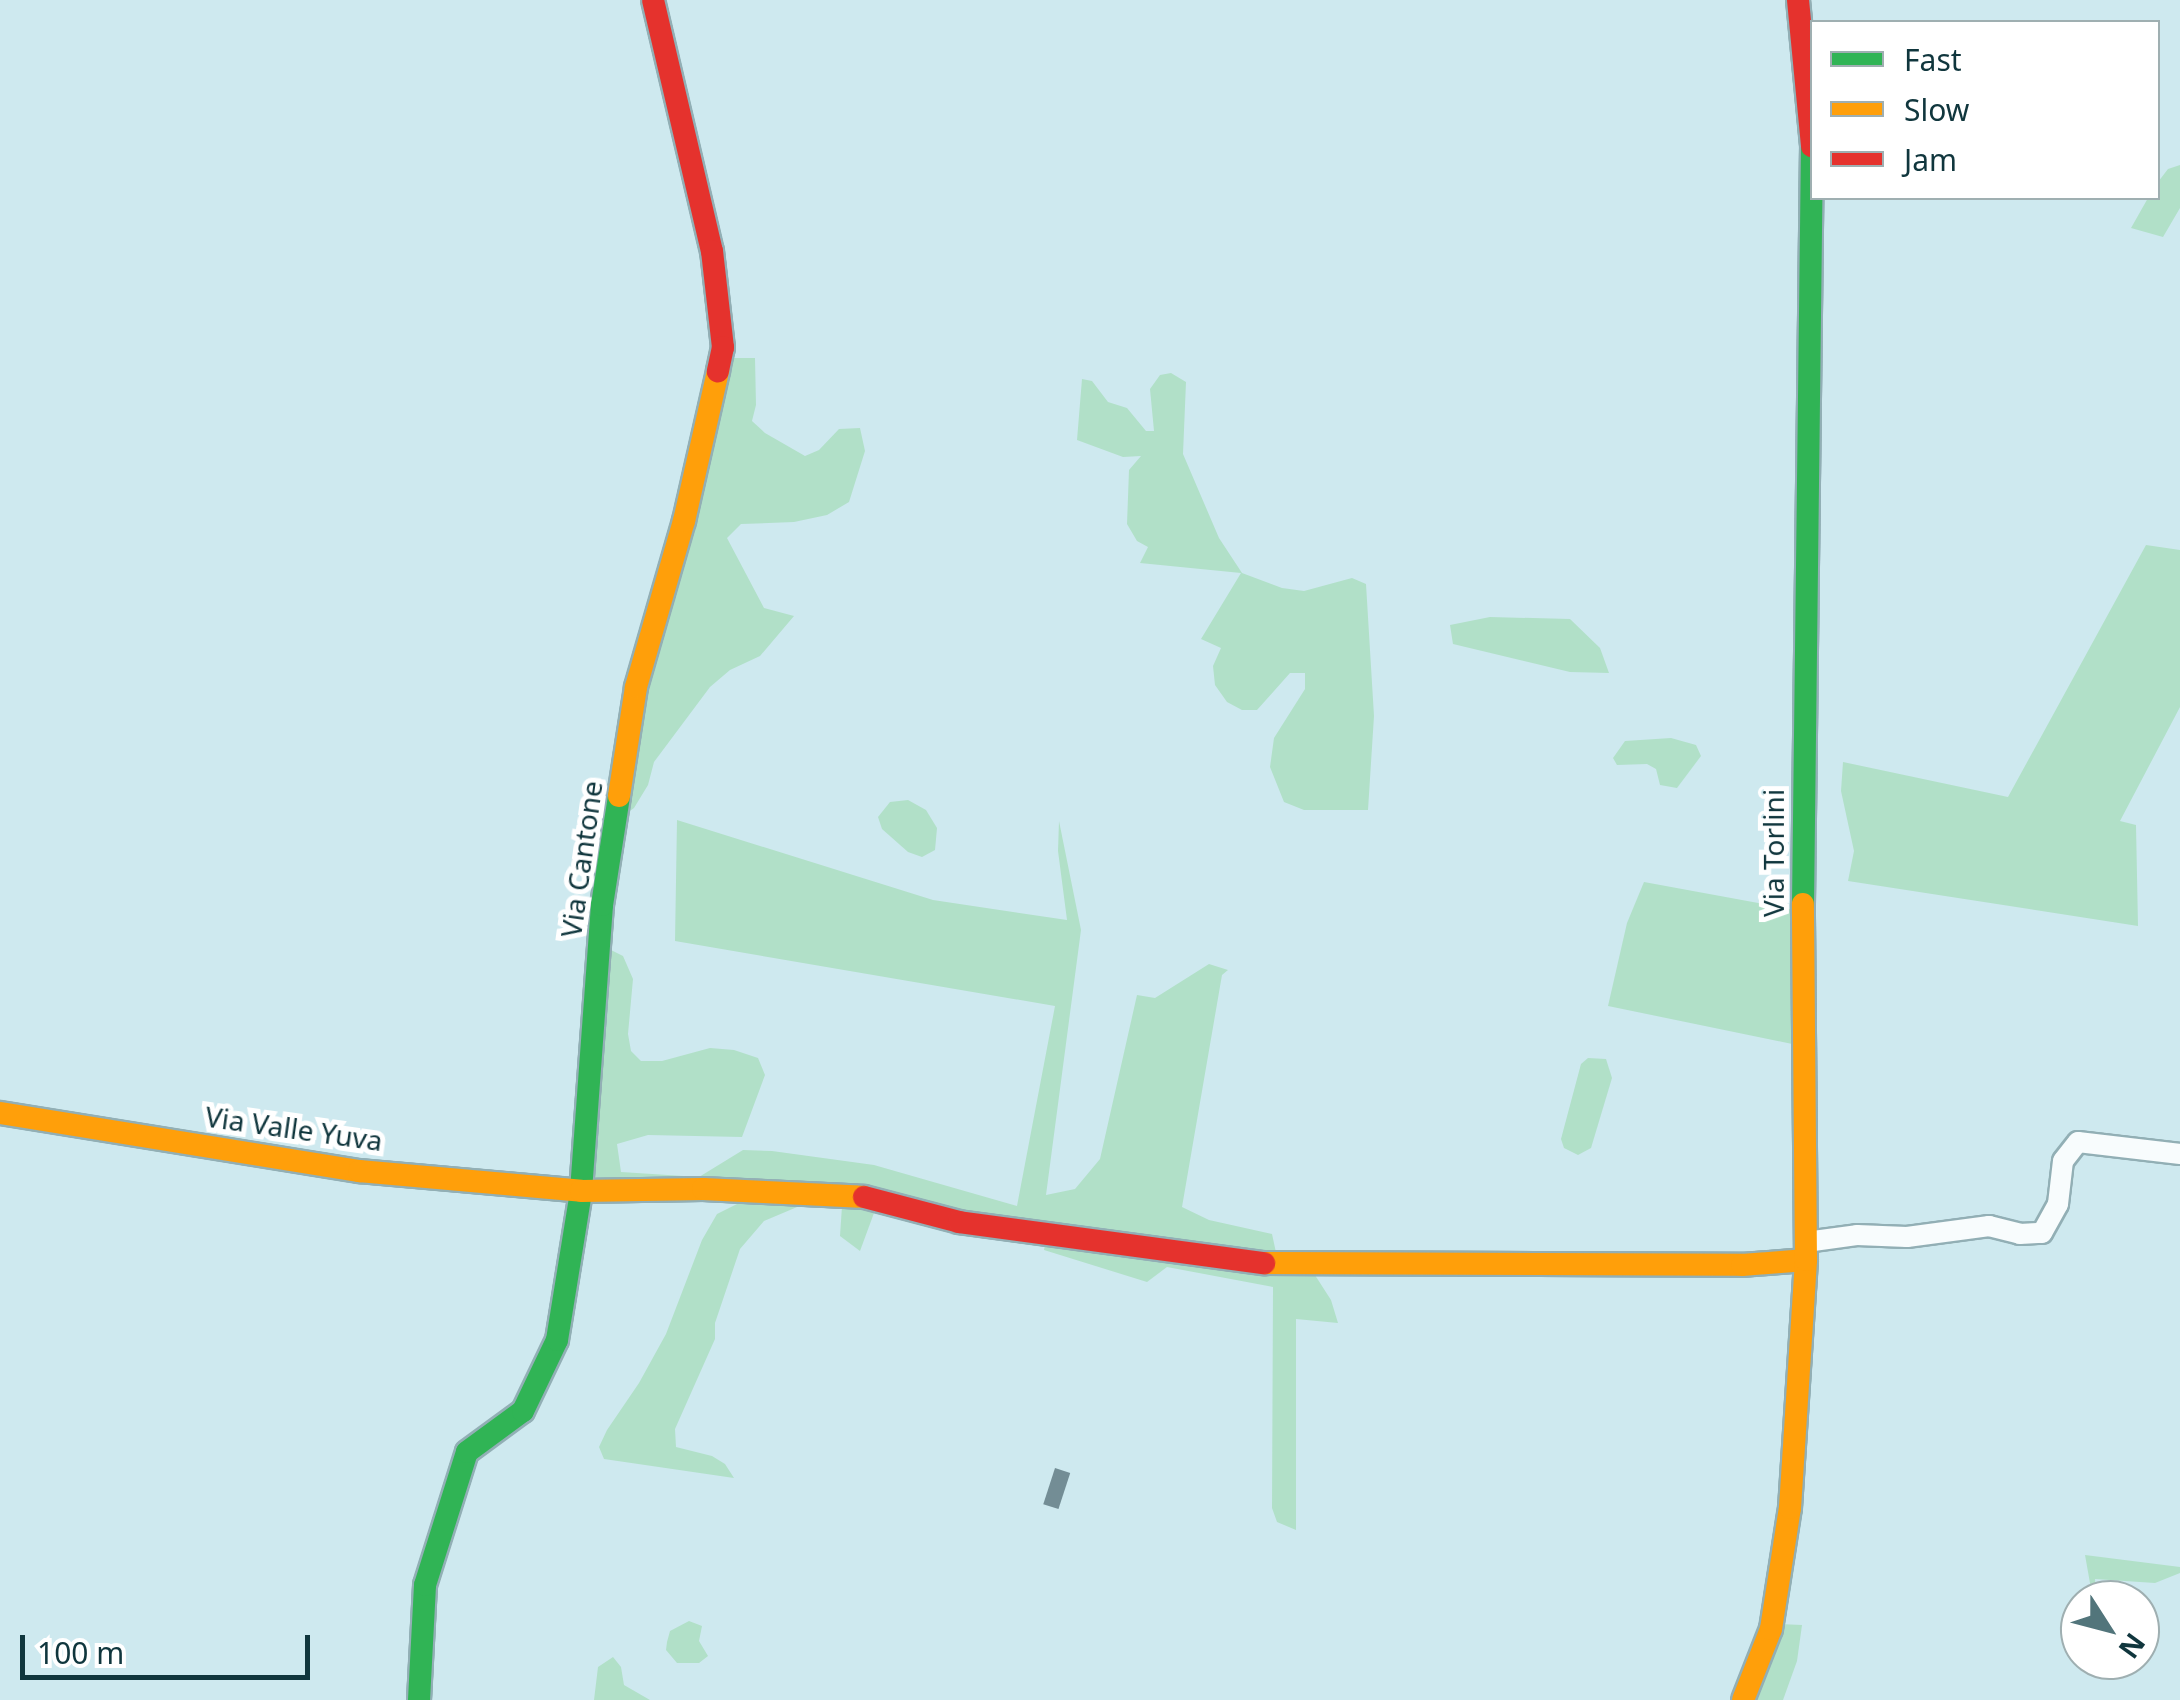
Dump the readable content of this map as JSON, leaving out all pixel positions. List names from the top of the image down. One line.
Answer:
{"streets":{"street":["Via Torlini","Via Cantone","Via Valle Yuva"]},"crossings":[["Via Torlini","Via Valle Yuva"],["Via Cantone","Via Valle Yuva"]],"legend":["Fast","Slow","Jam"],"scale_bar":"100 m","north":"bottom right"}
